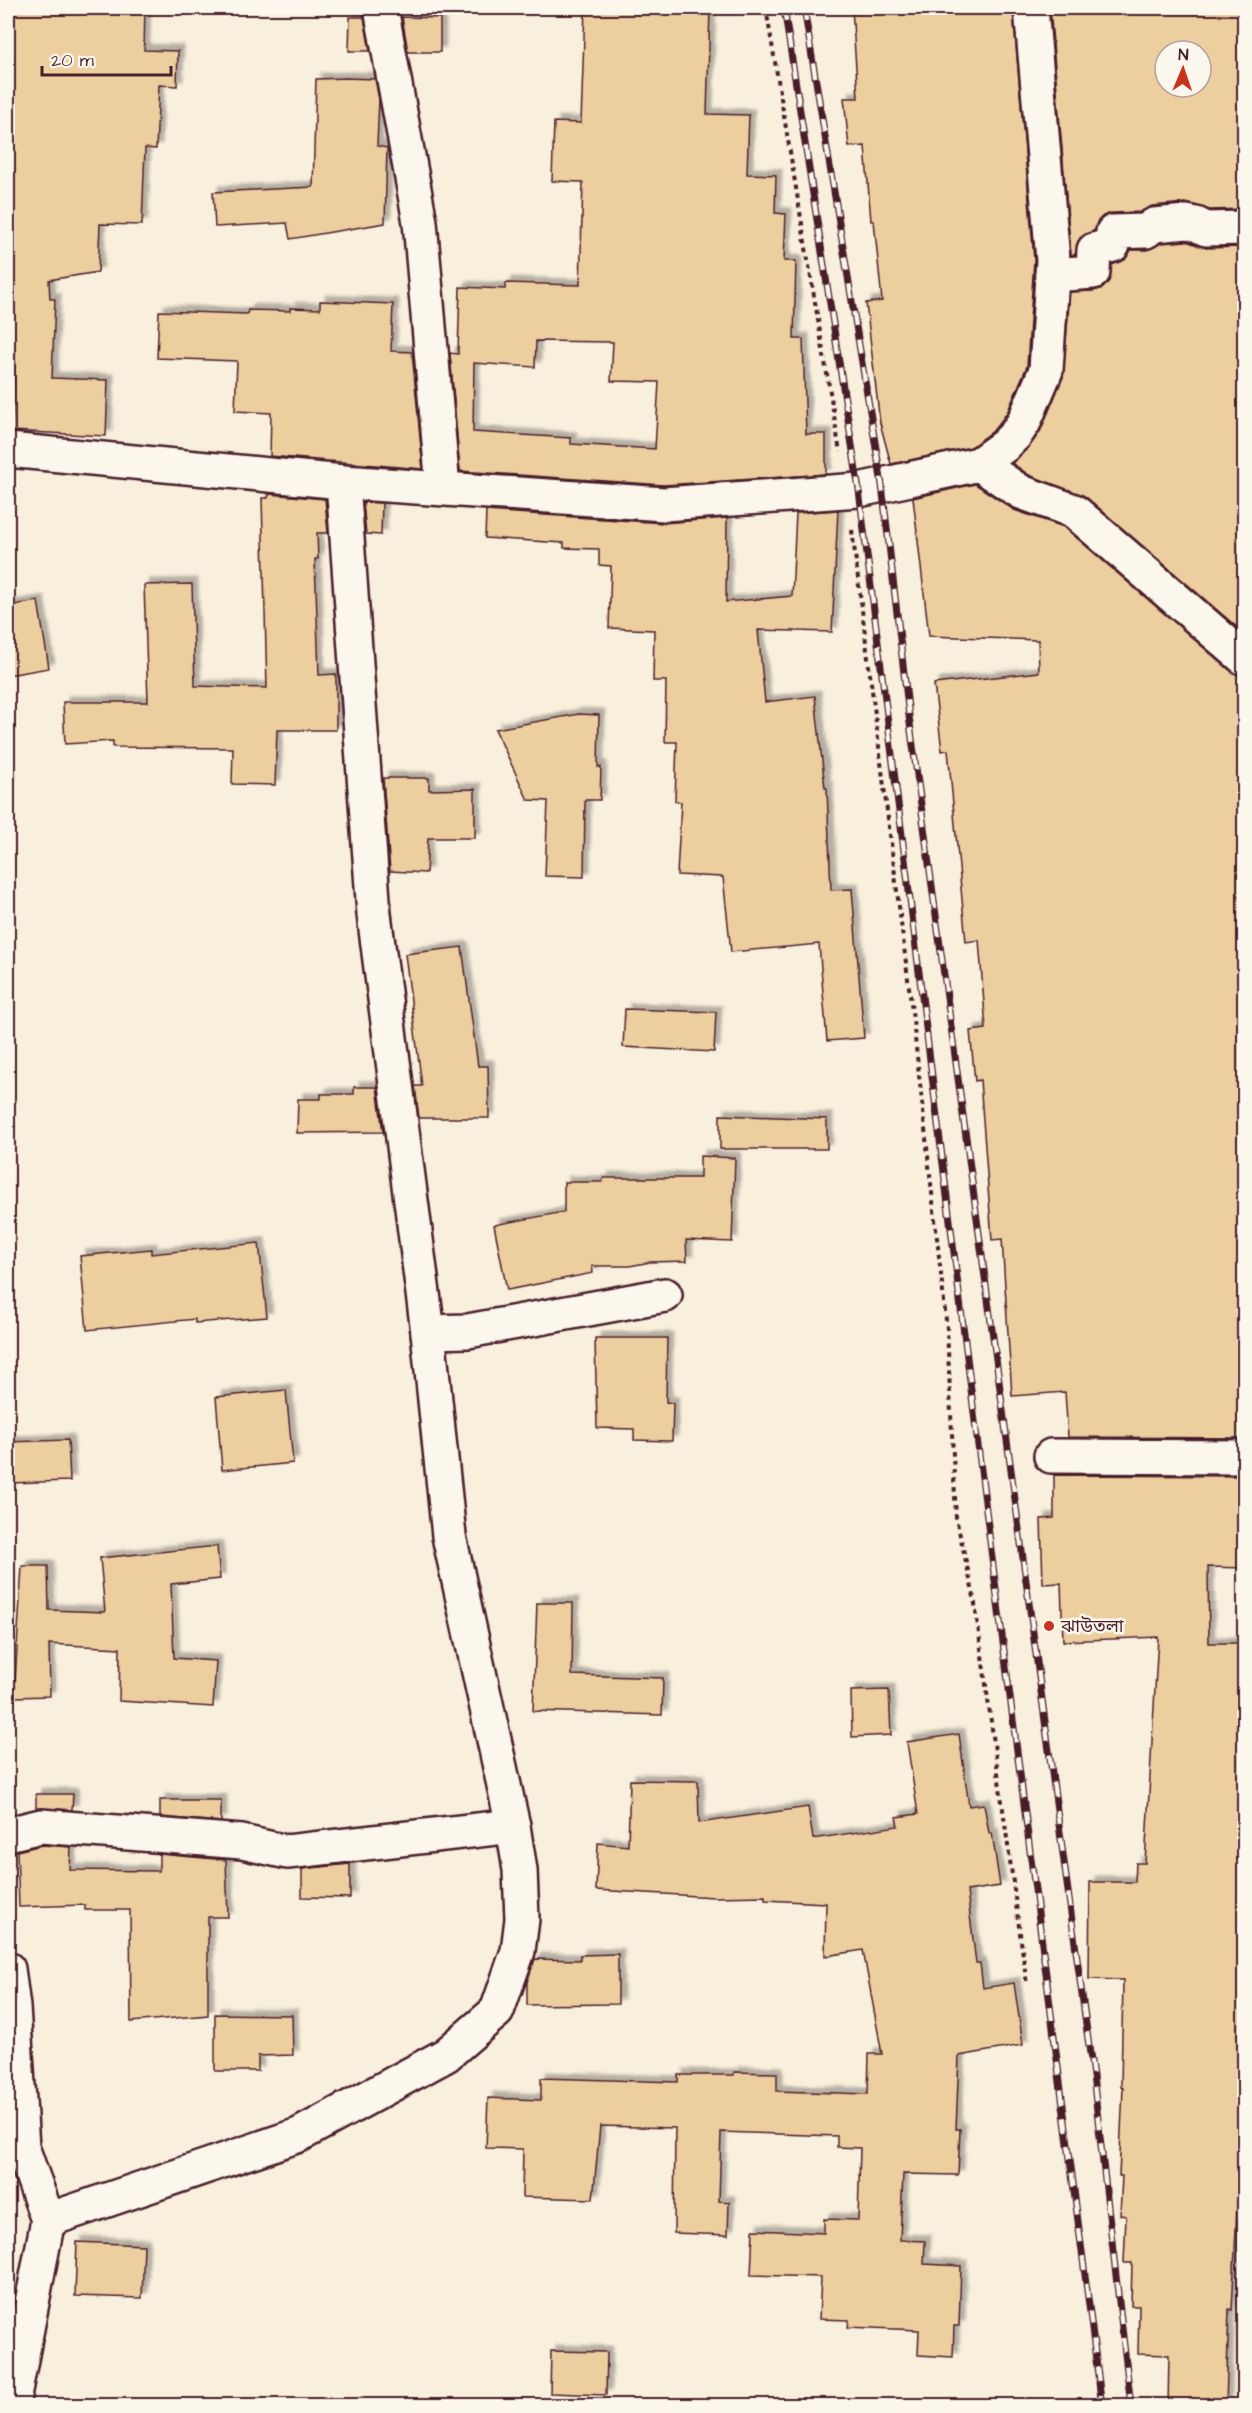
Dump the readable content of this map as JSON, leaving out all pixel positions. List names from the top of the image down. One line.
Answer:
{"places":["ঝাউতলা"],"scale_bar":"20 m","north":"top"}
